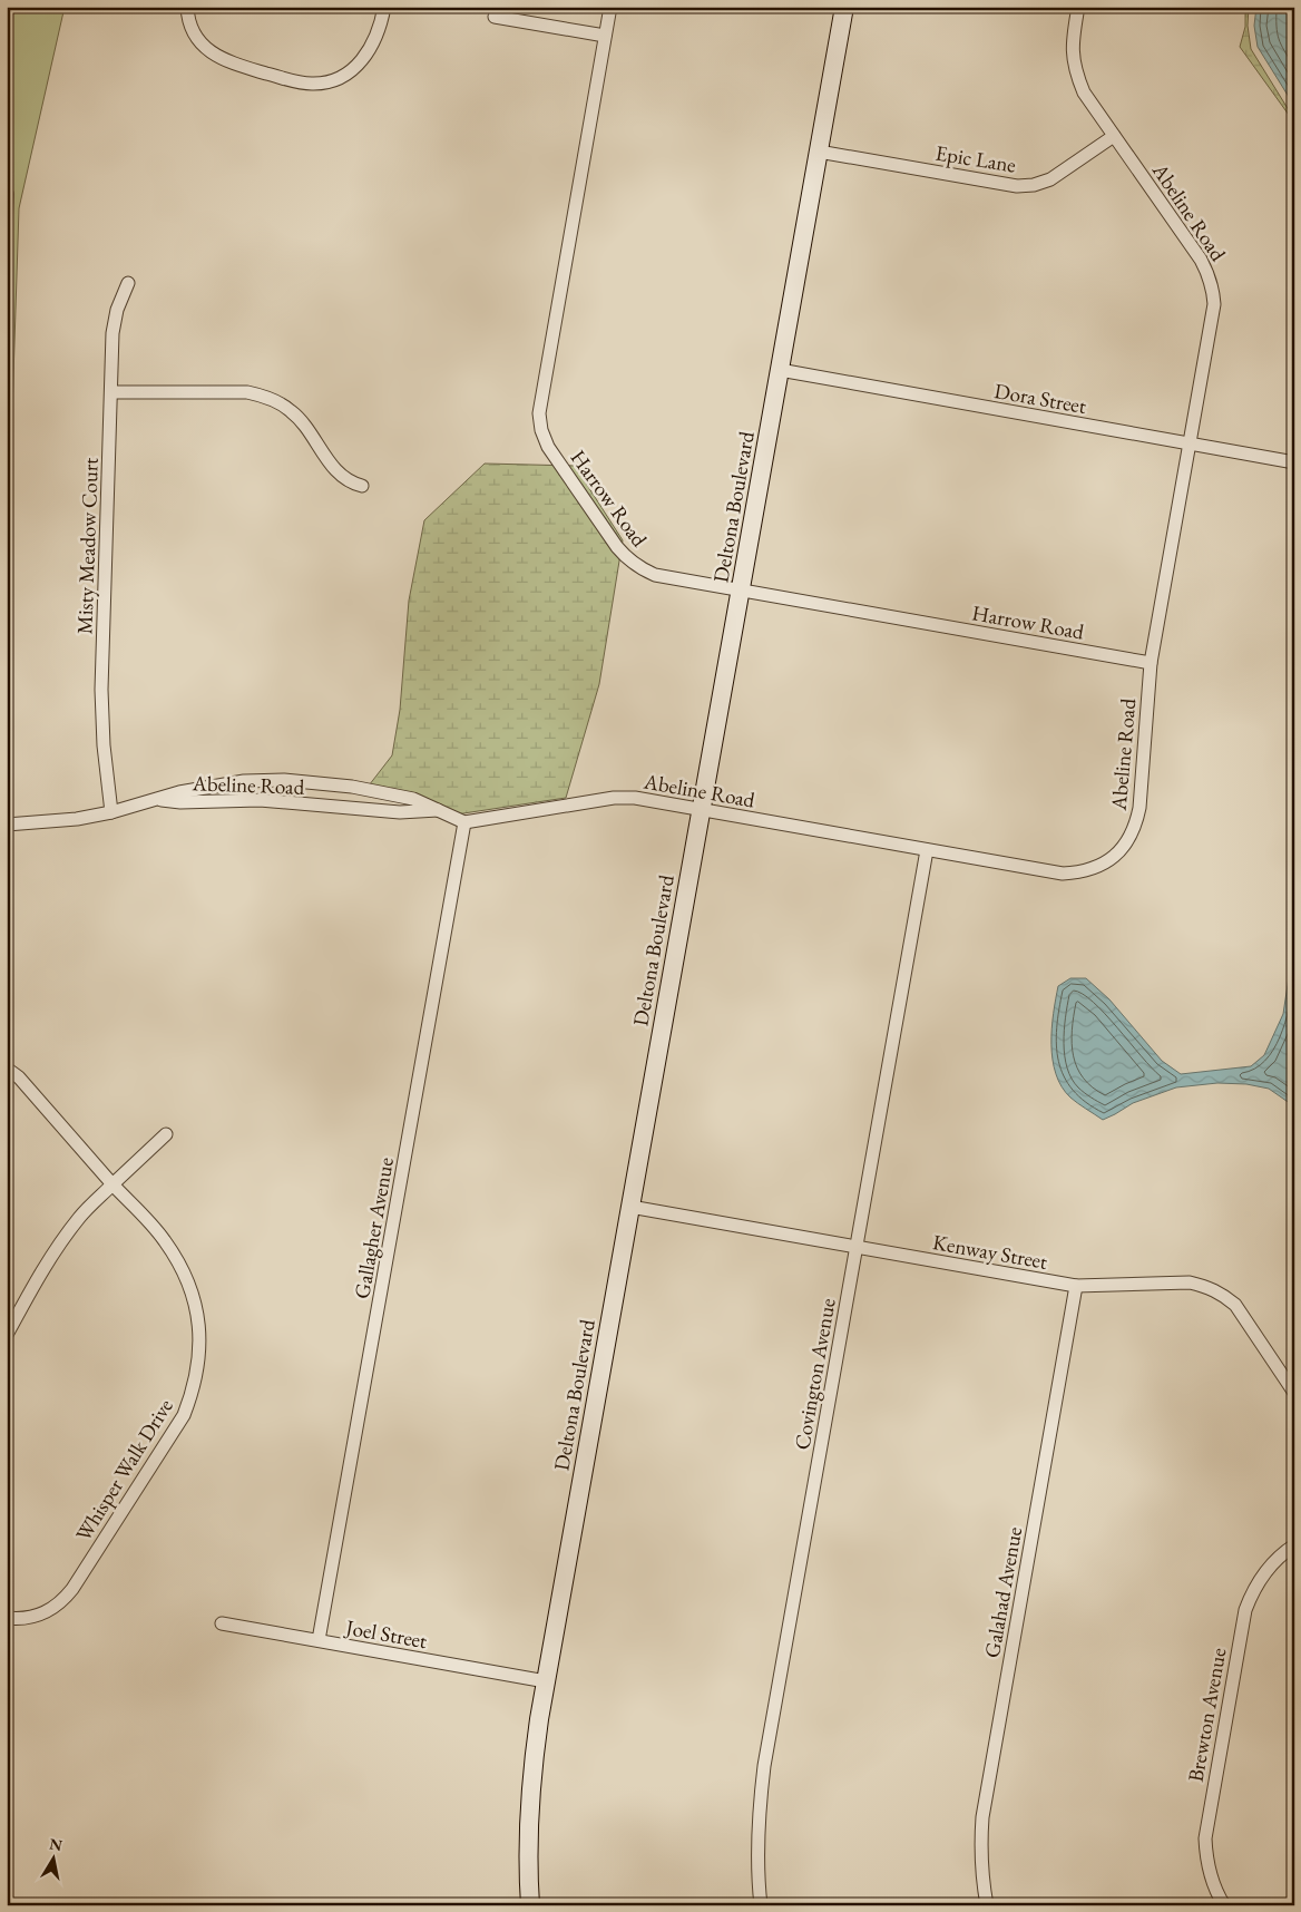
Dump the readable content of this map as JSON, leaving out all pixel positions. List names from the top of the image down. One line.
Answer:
{"streets":{"main road":["Deltona Boulevard"],"street":["Epic Lane","Abeline Road","Dora Street","Harrow Road","Misty Meadow Court","Gallagher Avenue","Kenway Street","Covington Avenue","Whisper Walk Drive","Galahad Avenue","Joel Street","Brewton Avenue"]},"crossings":[["Epic Lane","Abeline Road"],["Epic Lane","Deltona Boulevard"],["Abeline Road","Dora Street"],["Abeline Road","Harrow Road"],["Abeline Road","Deltona Boulevard"],["Abeline Road","Misty Meadow Court"],["Abeline Road","Gallagher Avenue"],["Abeline Road","Covington Avenue"],["Dora Street","Deltona Boulevard"],["Harrow Road","Deltona Boulevard"],["Deltona Boulevard","Kenway Street"],["Deltona Boulevard","Joel Street"],["Gallagher Avenue","Joel Street"],["Kenway Street","Covington Avenue"],["Kenway Street","Galahad Avenue"]],"north":"top"}
